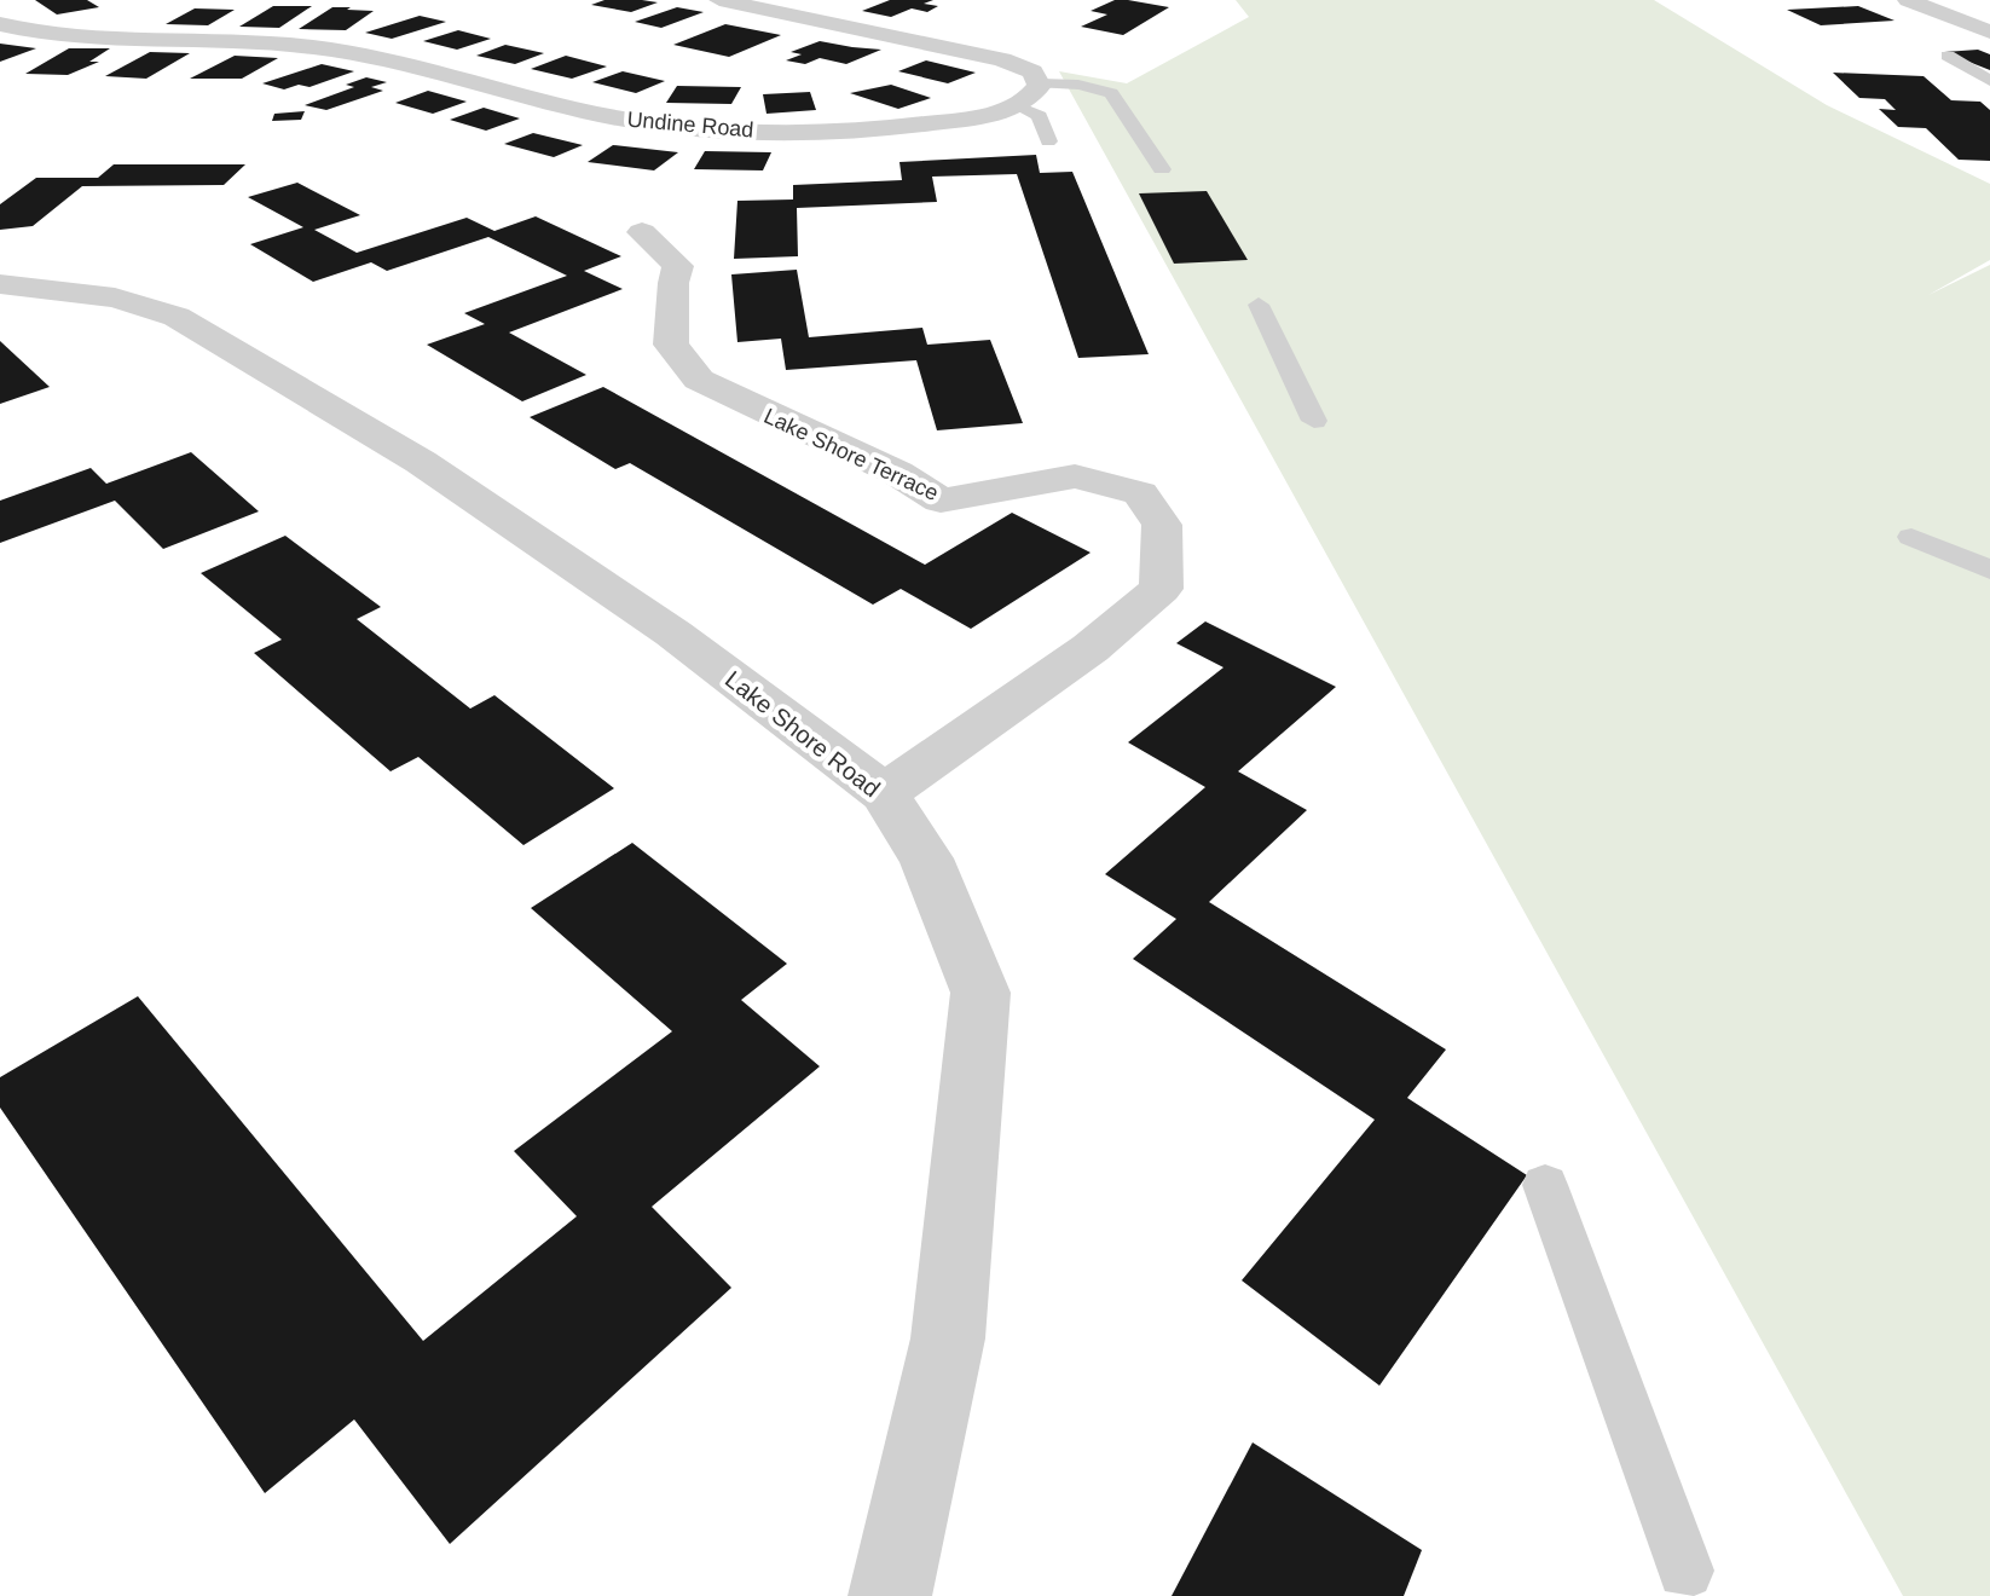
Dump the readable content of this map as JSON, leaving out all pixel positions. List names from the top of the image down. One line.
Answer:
{"streets":{"street":["Undine Road","Lake Shore Terrace","Lake Shore Road"]},"crossings":[["Lake Shore Terrace","Lake Shore Road"]]}
